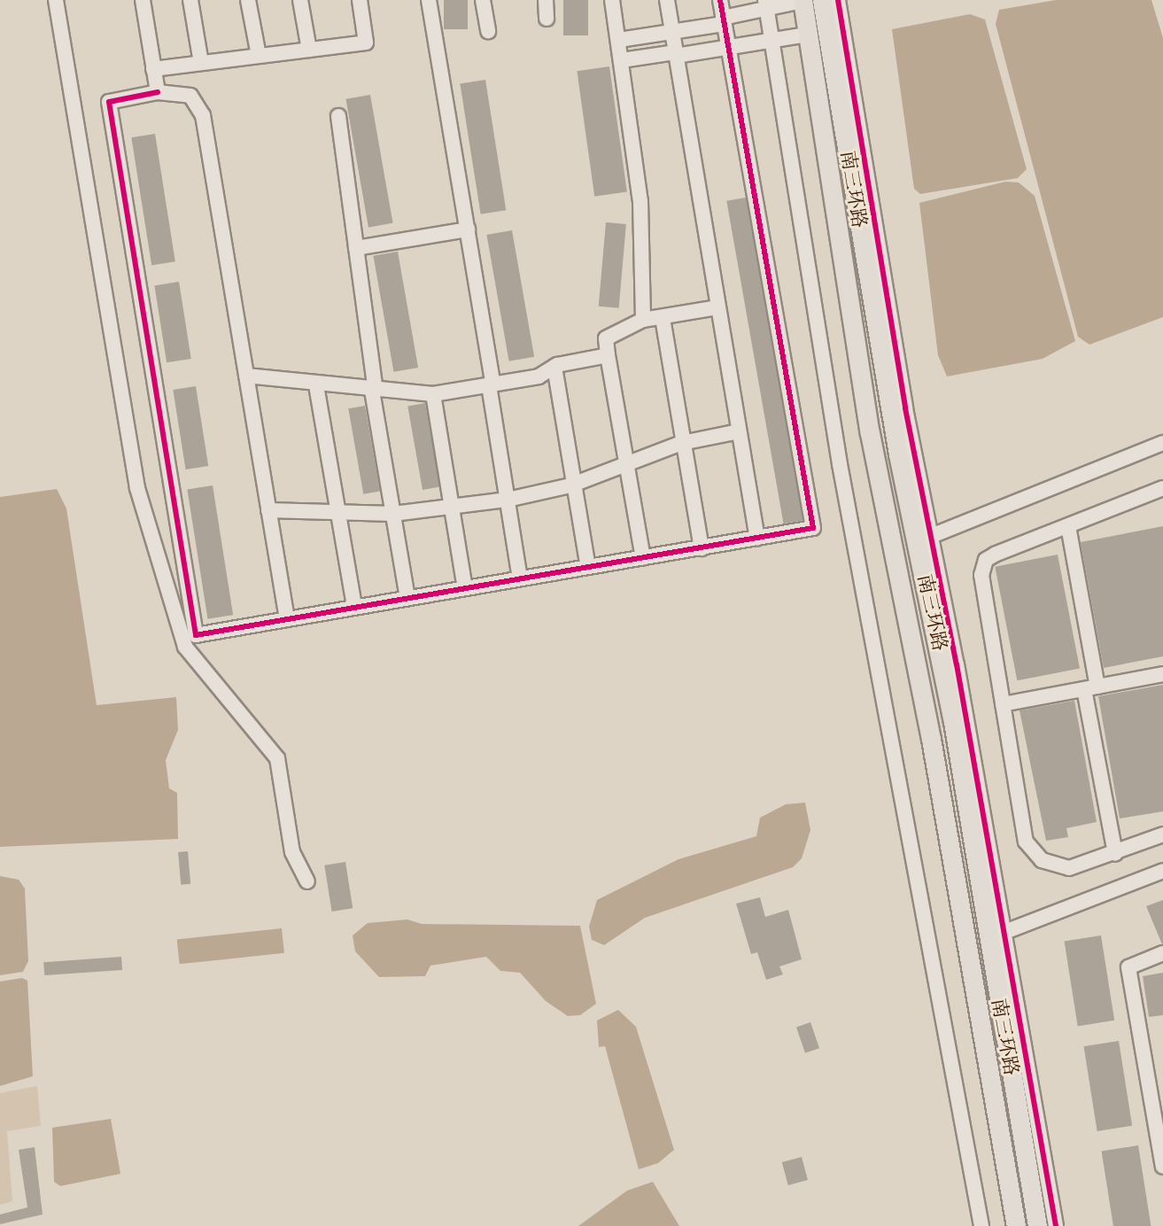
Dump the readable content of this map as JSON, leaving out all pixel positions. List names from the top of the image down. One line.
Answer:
{"streets":{"main road":["南三环路"]}}
